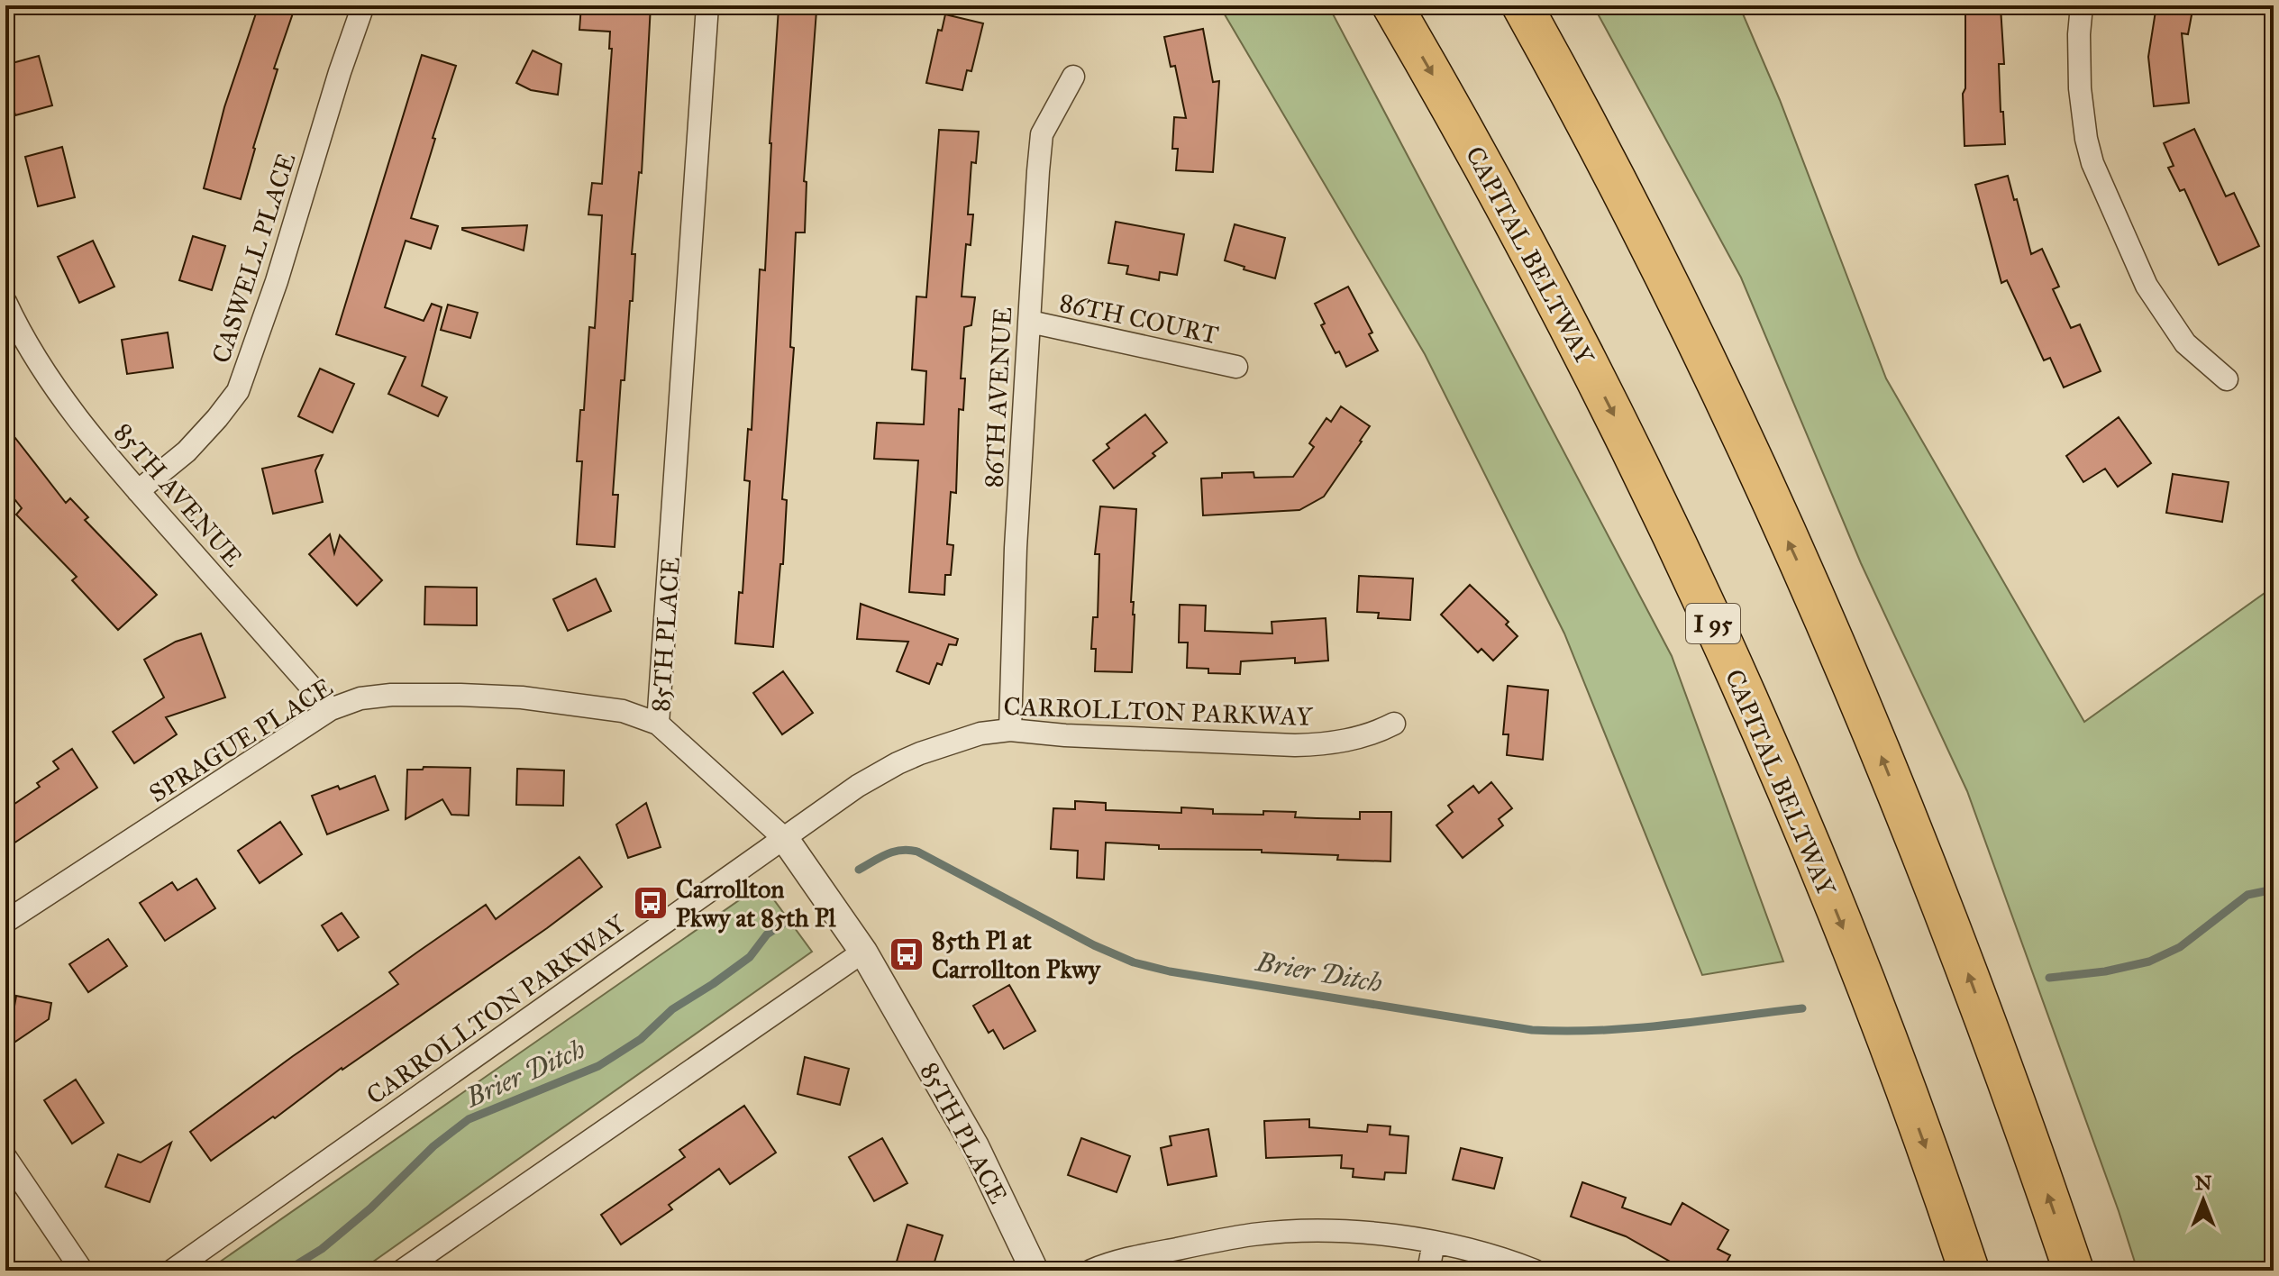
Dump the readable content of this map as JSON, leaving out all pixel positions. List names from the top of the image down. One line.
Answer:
{"streets":{"highway":["CAPITAL BELTWAY","I 95"],"street":["CASWELL PLACE","86TH COURT","86TH AVENUE","85TH AVENUE","85TH PLACE","CARROLLTON PARKWAY","SPRAGUE PLACE"]},"crossings":[["CASWELL PLACE","85TH AVENUE"],["86TH COURT","86TH AVENUE"],["86TH AVENUE","CARROLLTON PARKWAY"],["85TH AVENUE","SPRAGUE PLACE"],["85TH PLACE","CARROLLTON PARKWAY"],["85TH PLACE","SPRAGUE PLACE"]],"water":["Brier Ditch"],"places":{"bus stop":["Carrollton Pkwy at 85th Pl","85th Pl at Carrollton Pkwy"]},"north":"top"}
